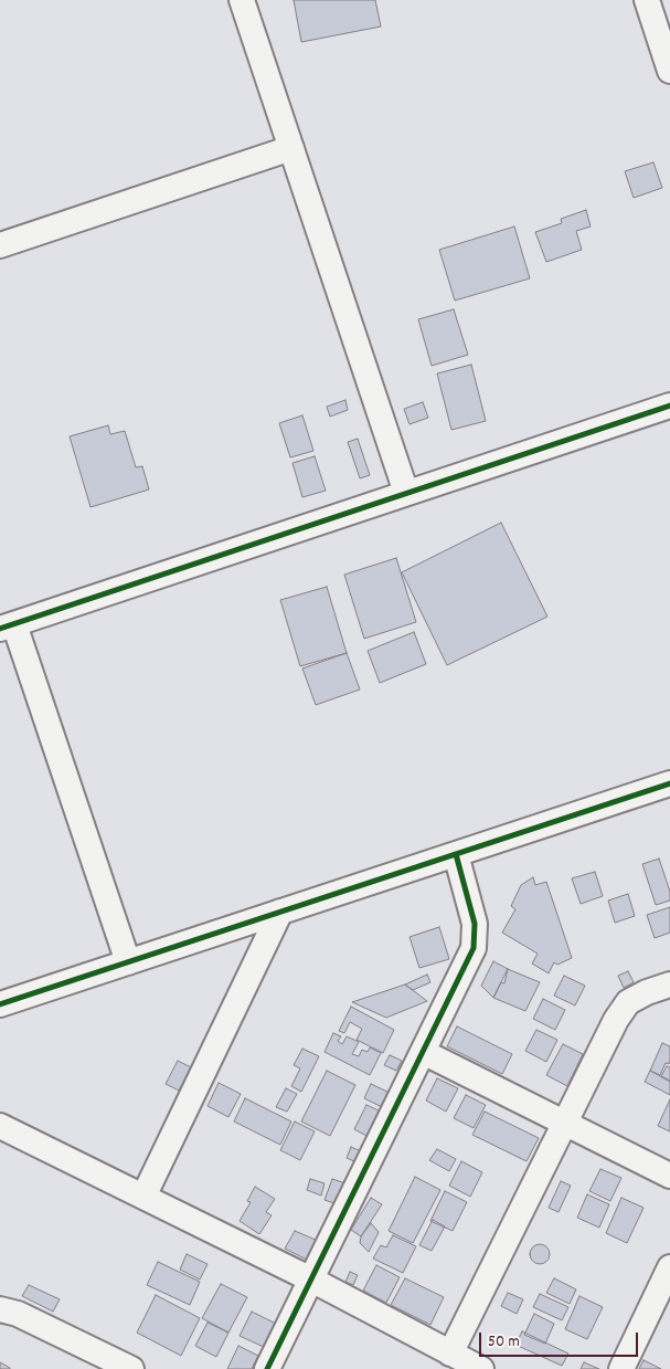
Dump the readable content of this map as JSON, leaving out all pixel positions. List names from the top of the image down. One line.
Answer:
{"scale_bar":"50 m"}
